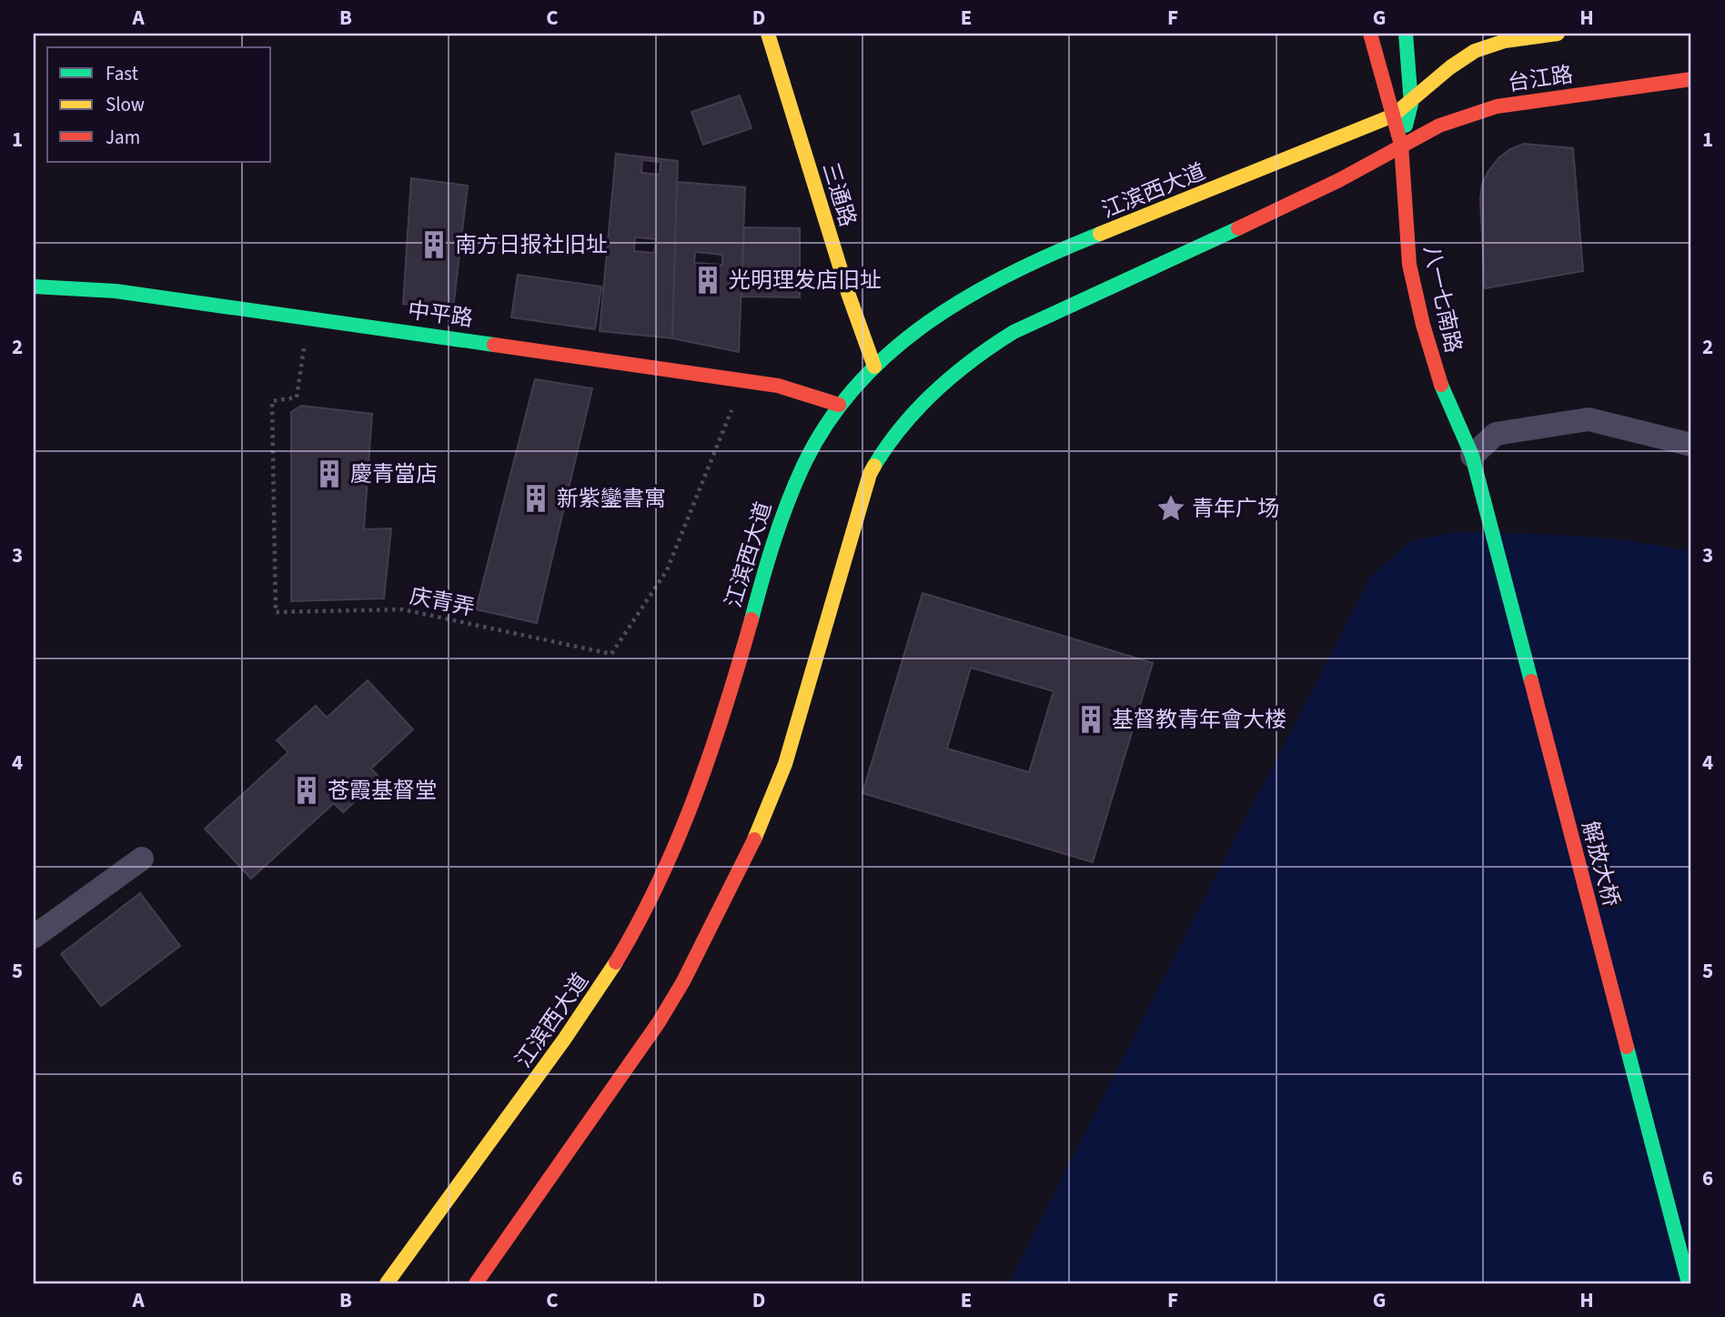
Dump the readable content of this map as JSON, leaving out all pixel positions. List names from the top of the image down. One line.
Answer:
{"streets":{"main road":["台江路","江滨西大道","三通路","八一七南路","中平路","解放大桥"],"path":["庆青弄"]},"crossings":[["台江路","江滨西大道"],["台江路","八一七南路"],["江滨西大道","三通路"],["江滨西大道","八一七南路"],["江滨西大道","中平路"],["八一七南路","解放大桥"],["中平路","庆青弄"]],"places":{"building":["南方日报社旧址","光明理发店旧址","慶青當店","新紫鑾書寓","基督教青年會大楼","苍霞基督堂"],"place":["青年广场"]},"legend":["Fast","Slow","Jam"],"grid":{"columns":["A","B","C","D","E","F","G","H"],"rows":["1","2","3","4","5","6"]}}
